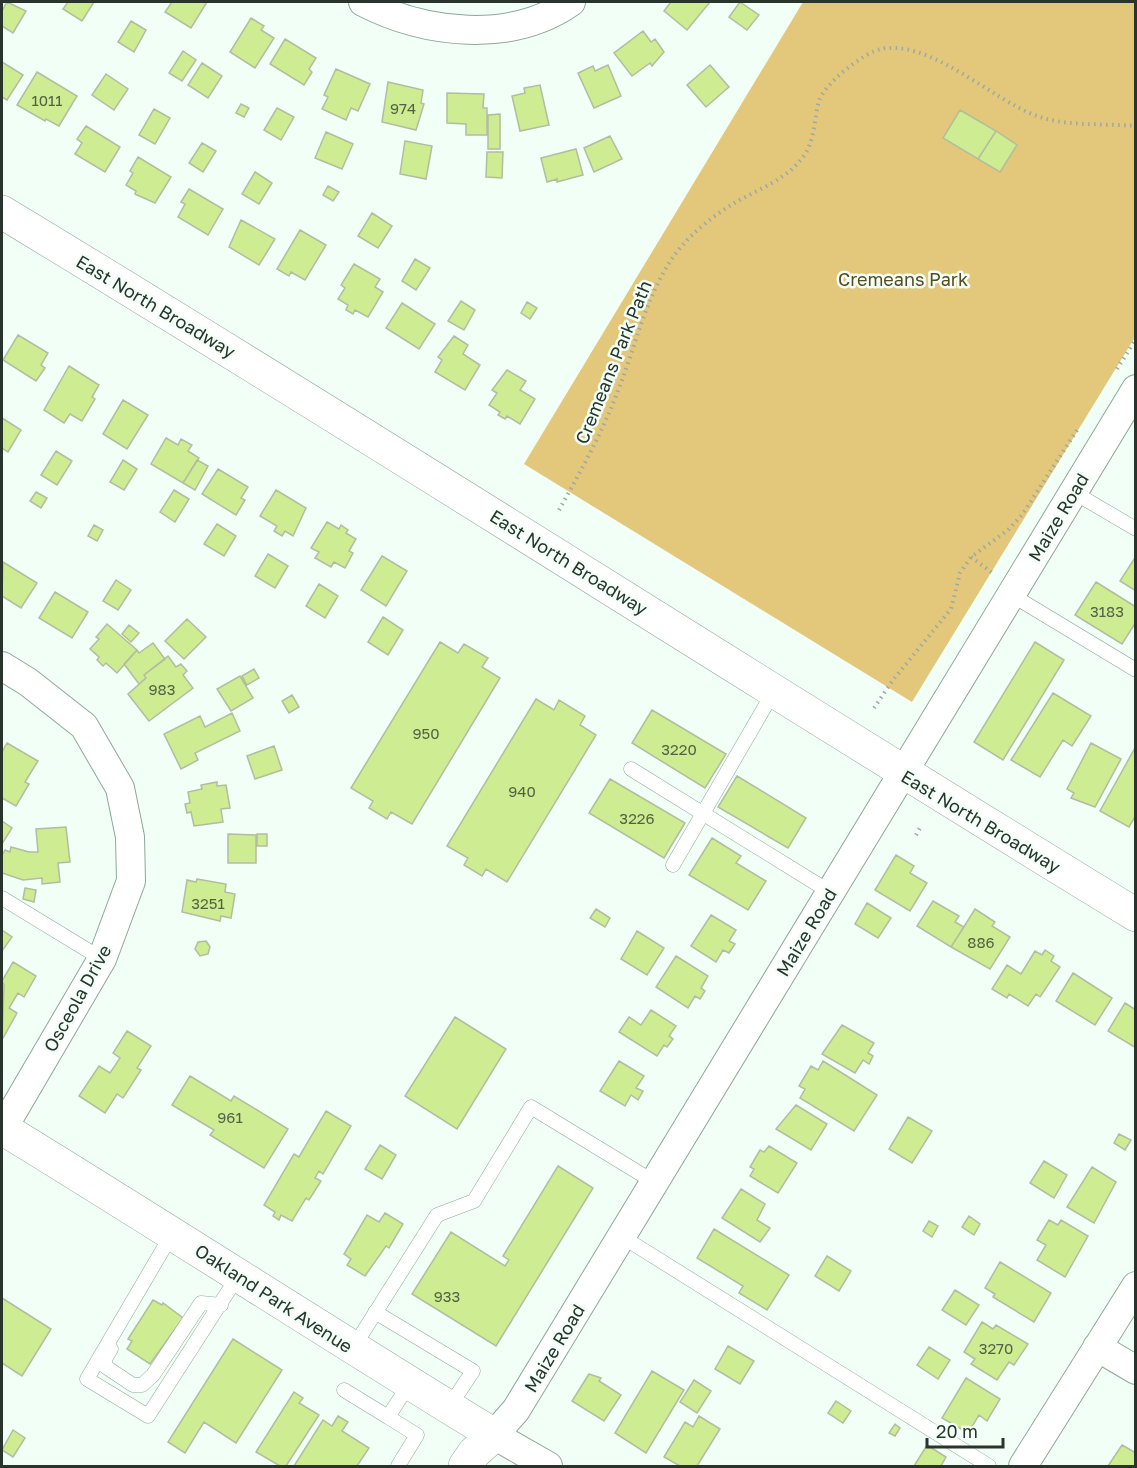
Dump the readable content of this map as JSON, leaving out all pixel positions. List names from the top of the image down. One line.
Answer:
{"streets":{"main road":["East North Broadway","Maize Road","Oakland Park Avenue"],"street":["Osceola Drive"],"path":["Cremeans Park Path"]},"crossings":[["East North Broadway","Maize Road"],["Maize Road","Oakland Park Avenue"],["Osceola Drive","Oakland Park Avenue"]],"parks":["Cremeans Park"],"house_numbers":["1011","974","3183","983","950","3220","940","3226","3251","886","961","933","3270"],"scale_bar":"20 m"}
